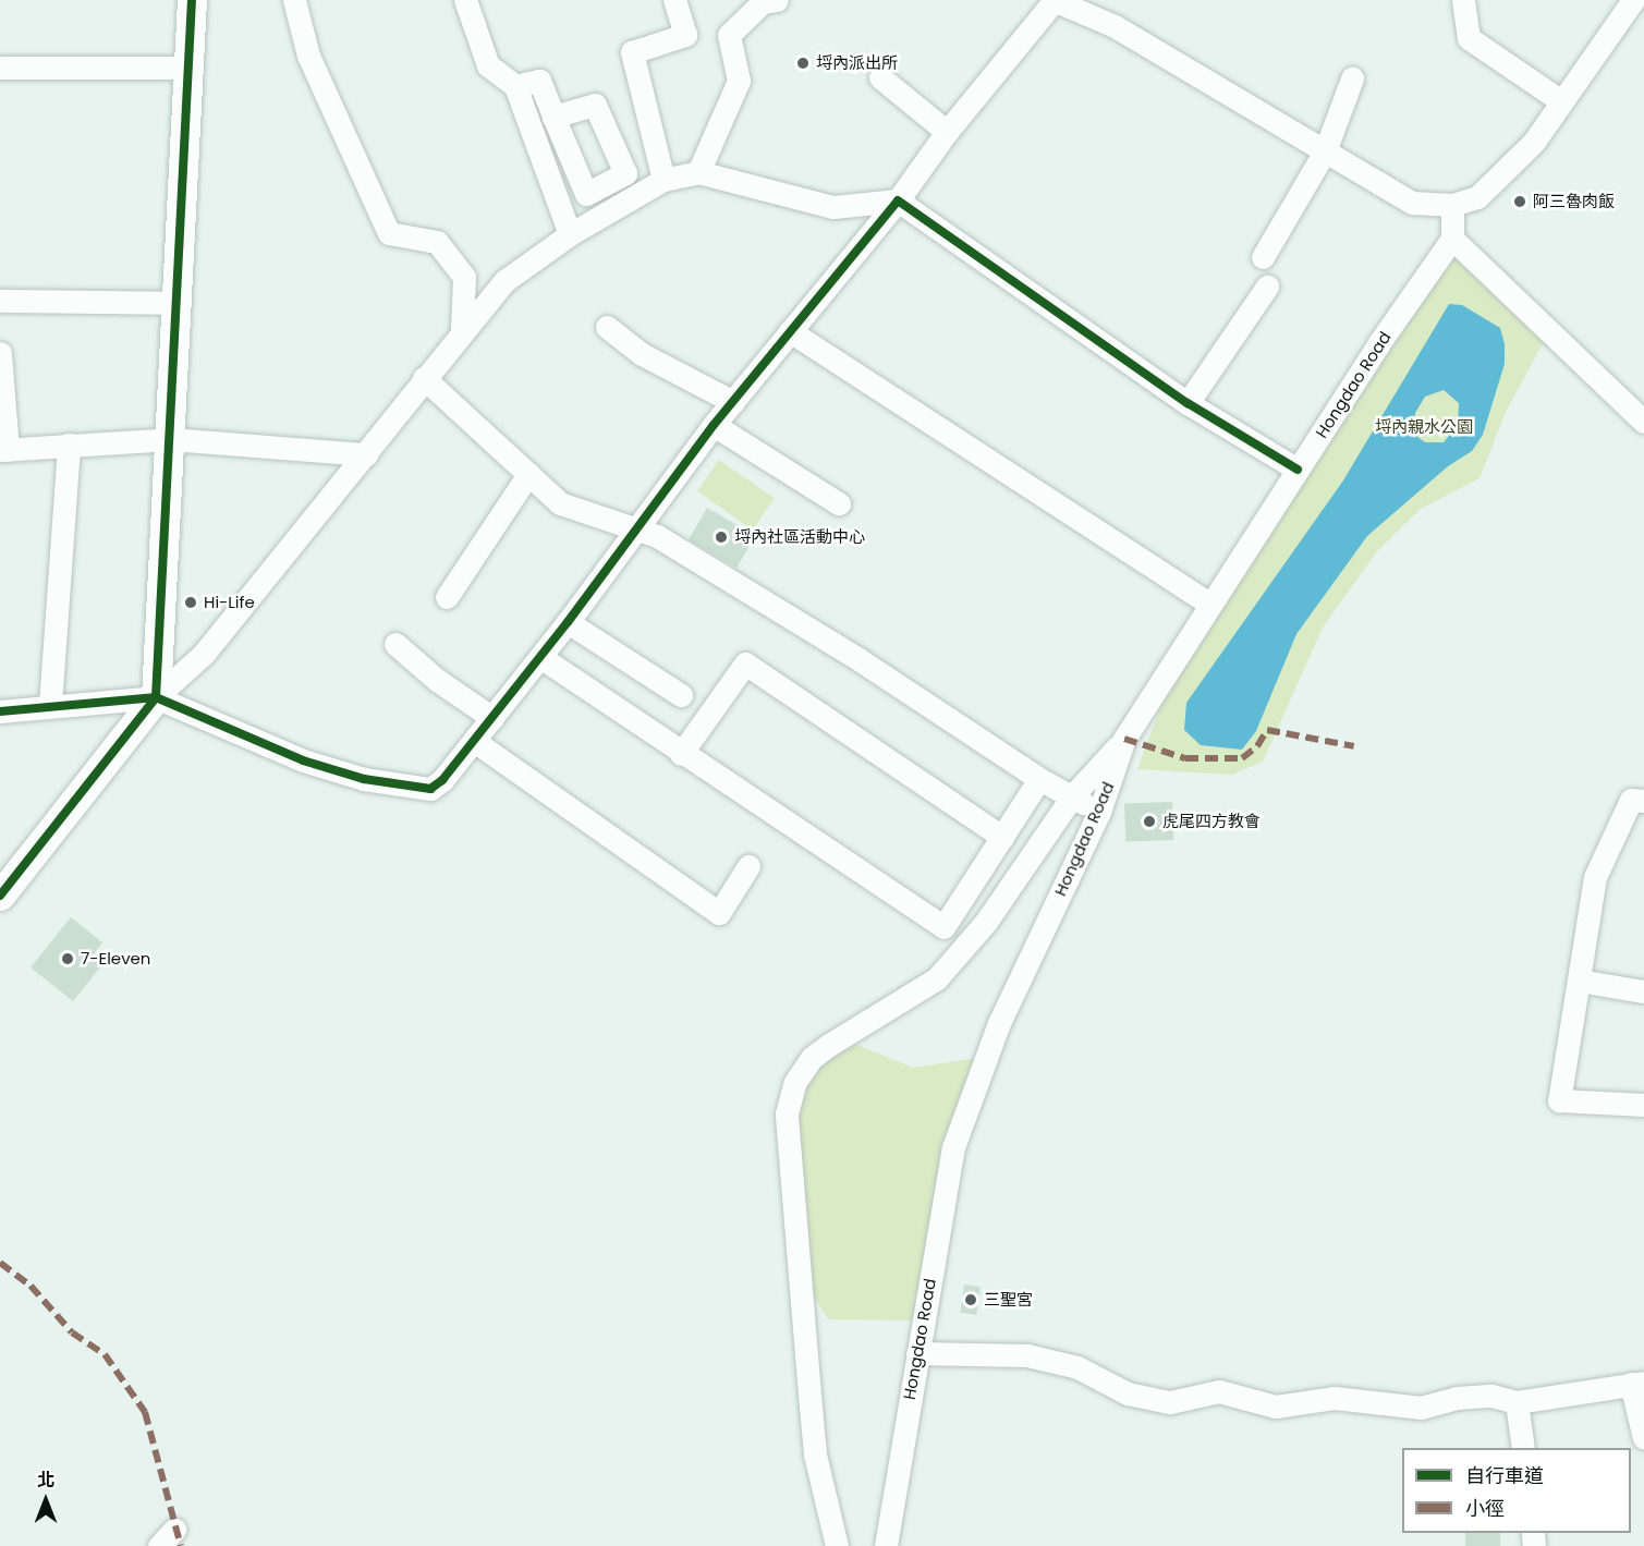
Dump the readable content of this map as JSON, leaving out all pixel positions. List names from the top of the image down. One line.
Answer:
{"streets":{"street":["Hongdao Road"]},"parks":["埒內親水公園"],"places":["埒內派出所","阿三魯肉飯","埒內社區活動中心","Hi-Life","虎尾四方教會","7-Eleven","三聖宮"],"legend":["自行車道","小徑"],"north":"top"}
